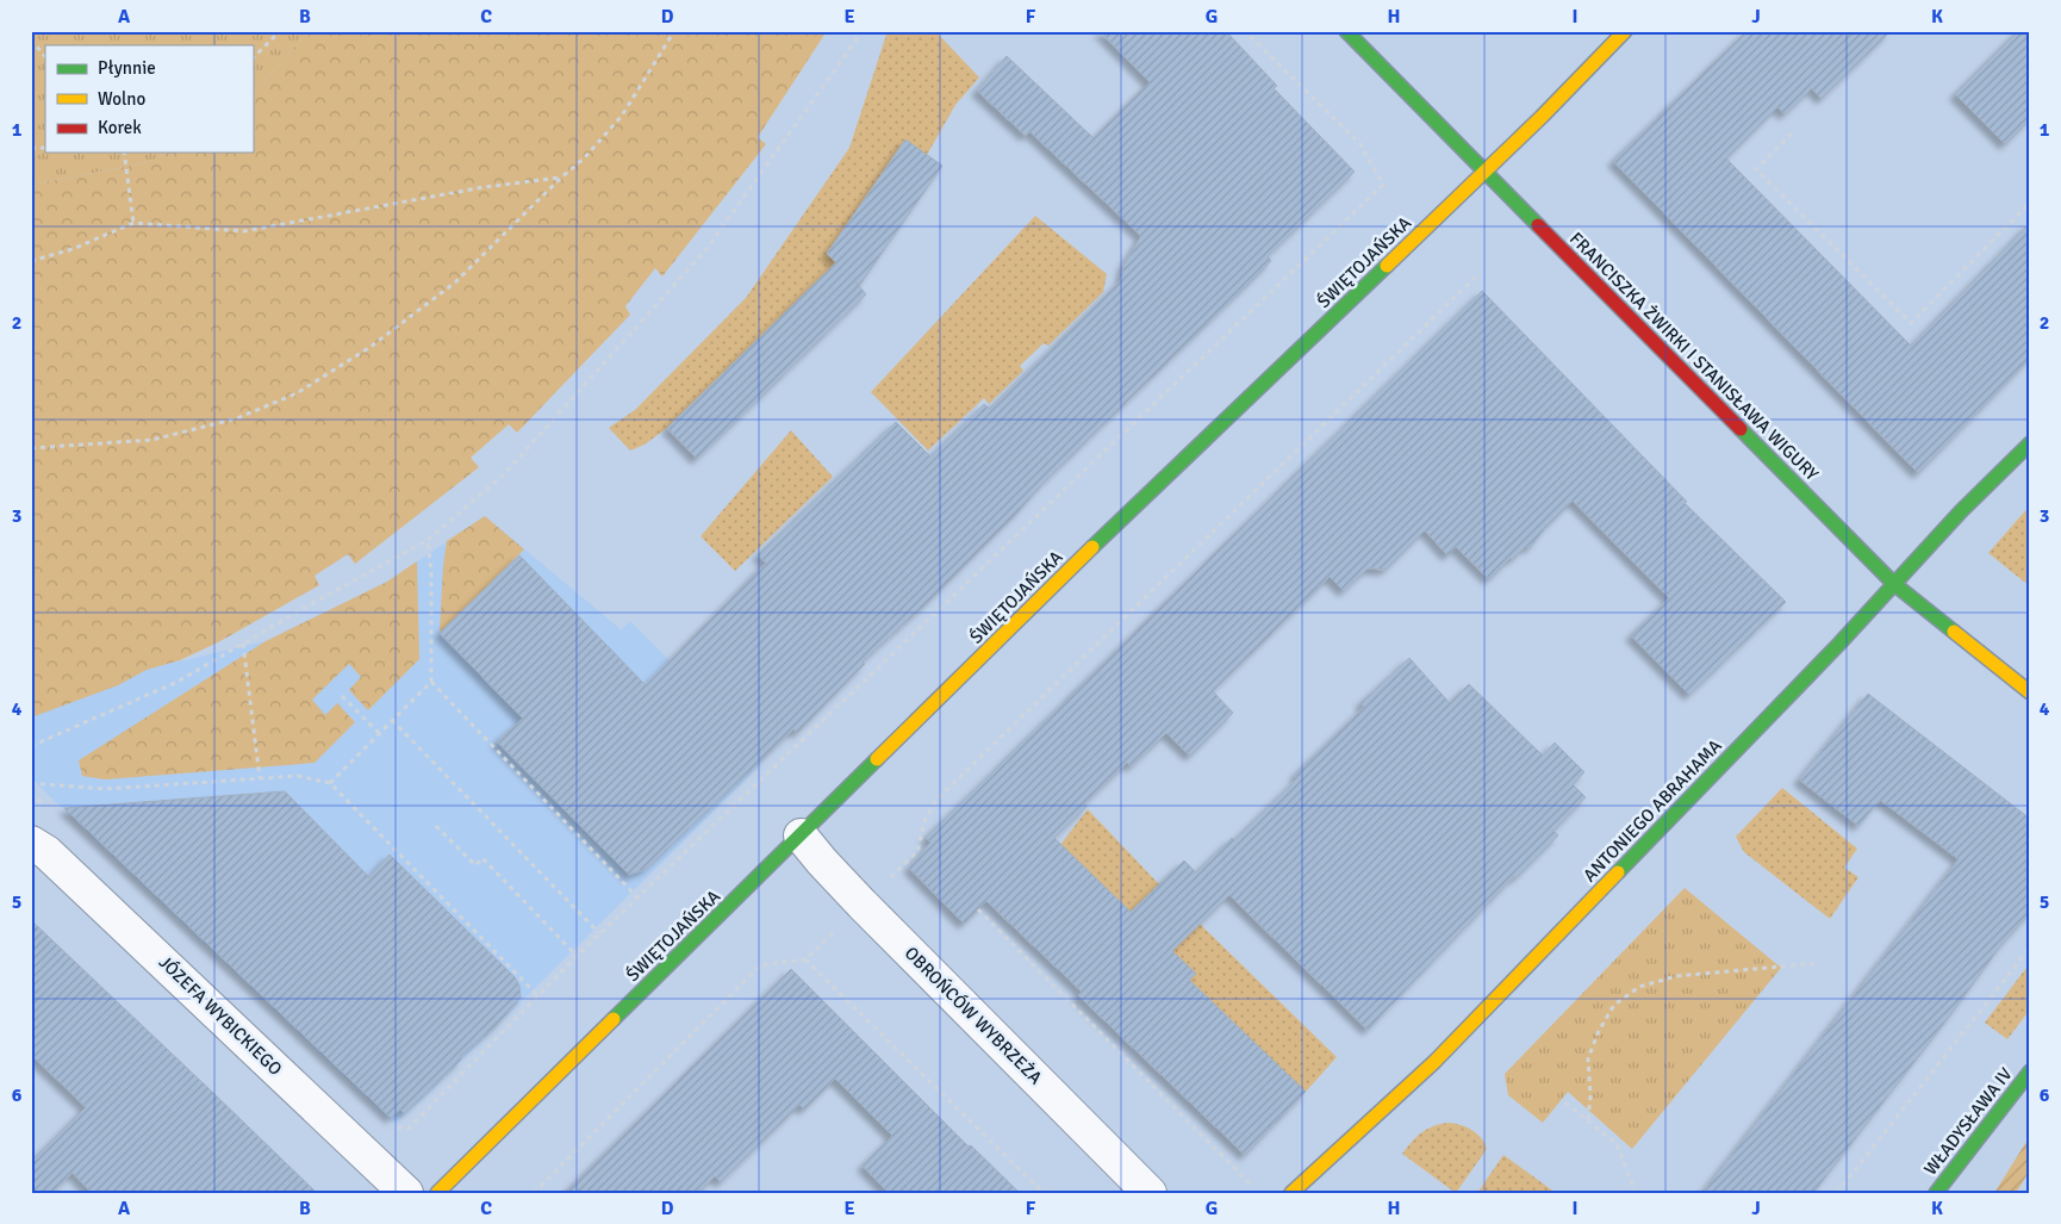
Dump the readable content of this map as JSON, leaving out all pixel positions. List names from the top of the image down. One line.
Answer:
{"streets":{"street":["ŚWIĘTOJAŃSKA","FRANCISZKA ŻWIRKI I STANISŁAWA WIGURY","ANTONIEGO ABRAHAMA","JÓZEFA WYBICKIEGO","OBROŃCÓW WYBRZEŻA","WŁADYSŁAWA IV"]},"crossings":[["ŚWIĘTOJAŃSKA","FRANCISZKA ŻWIRKI I STANISŁAWA WIGURY"],["ŚWIĘTOJAŃSKA","OBROŃCÓW WYBRZEŻA"],["FRANCISZKA ŻWIRKI I STANISŁAWA WIGURY","ANTONIEGO ABRAHAMA"]],"legend":["Płynnie","Wolno","Korek"],"grid":{"columns":["A","B","C","D","E","F","G","H","I","J","K"],"rows":["1","2","3","4","5","6"]}}
